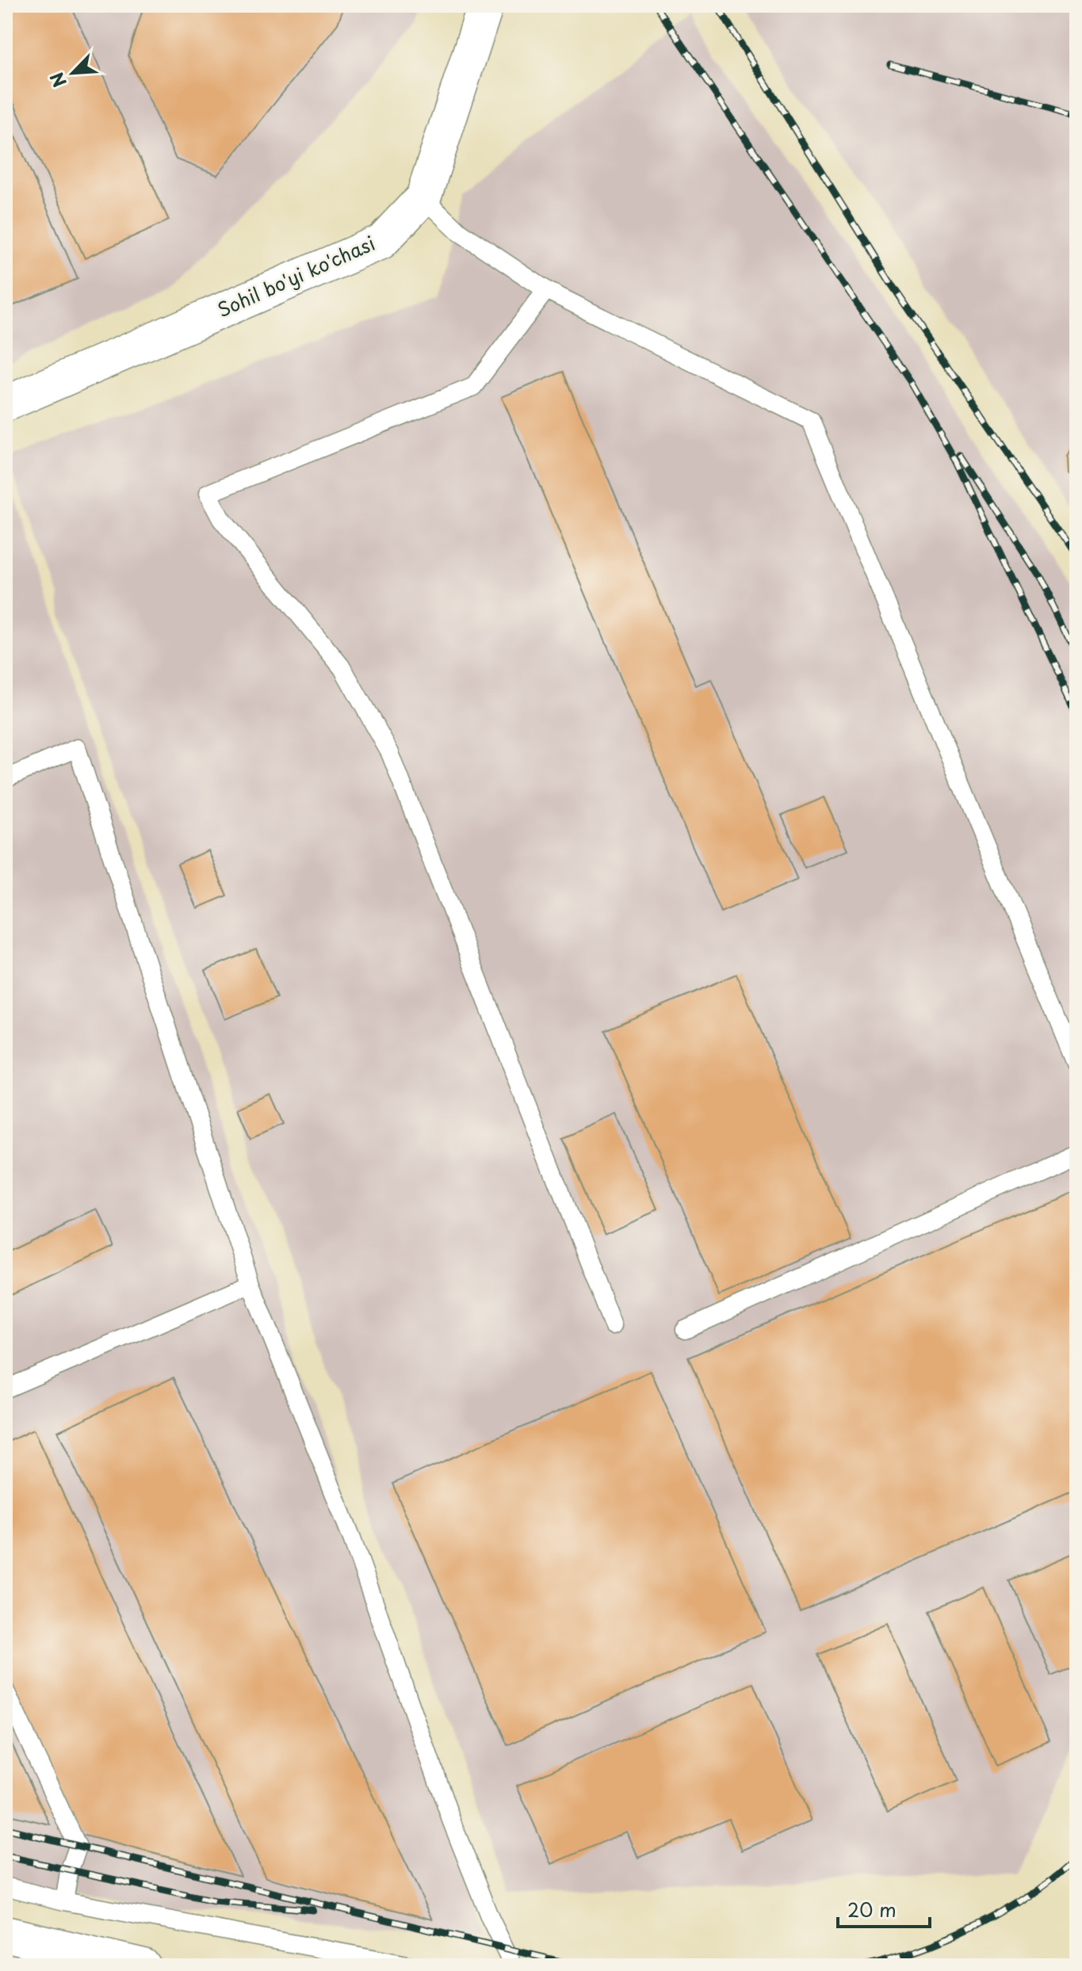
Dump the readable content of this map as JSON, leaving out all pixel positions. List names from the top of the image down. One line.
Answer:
{"streets":{"street":["Sohil bo'yi ko'chasi"]},"scale_bar":"20 m","north":"bottom left"}
